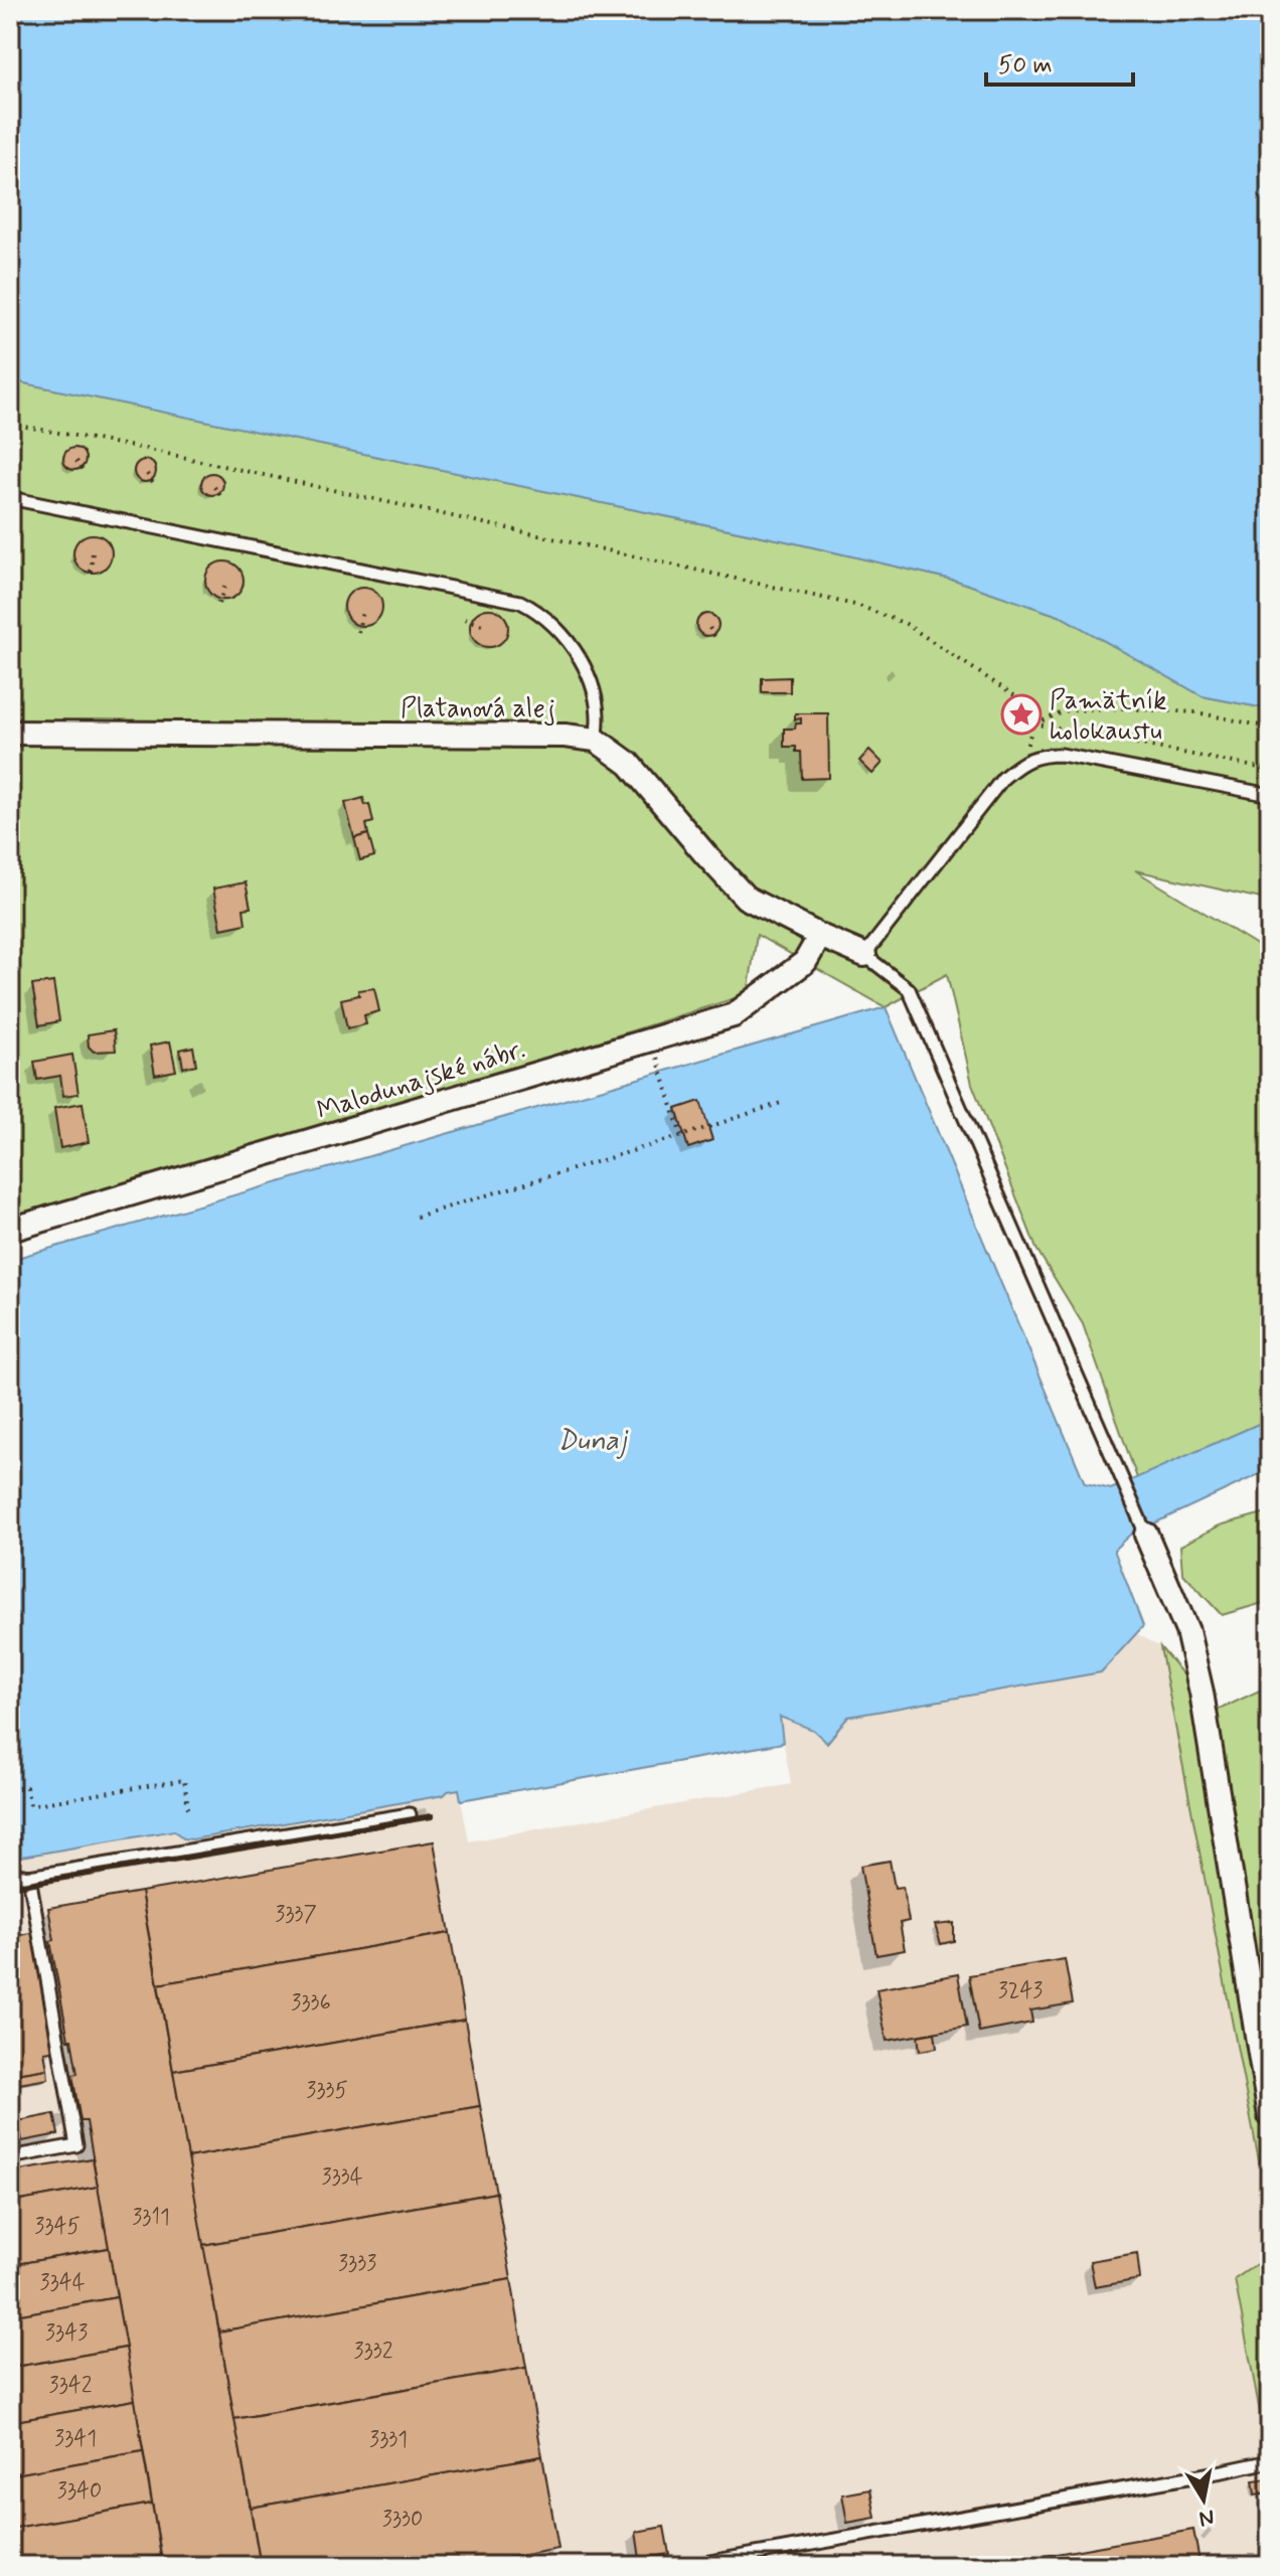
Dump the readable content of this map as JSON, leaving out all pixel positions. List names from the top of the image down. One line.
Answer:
{"streets":{"street":["Platanová alej","Malodunajské nábr."]},"water":["Dunaj"],"places":{"place":["Pamätník holokaustu"]},"house_numbers":["3337","3243","3336","3335","3334","3311","3345","3333","3344","3343","3332","3342","3341","3331","3340","3330"],"scale_bar":"50 m","north":"bottom"}
